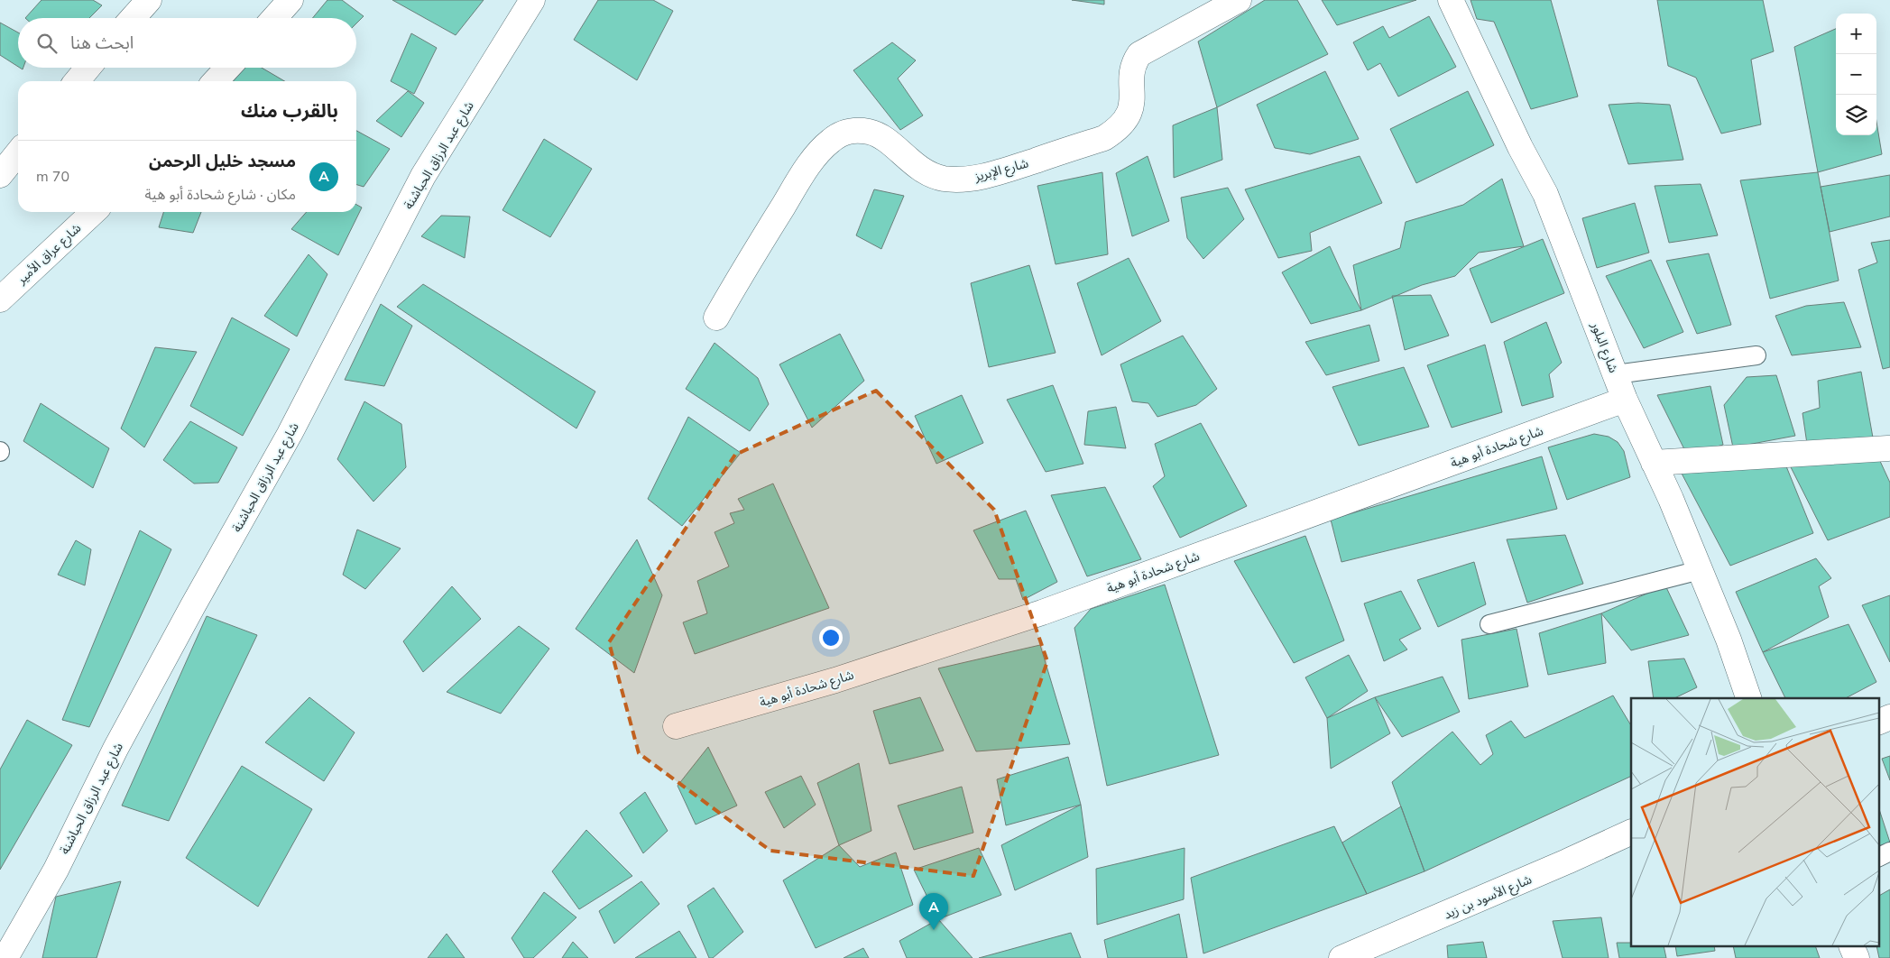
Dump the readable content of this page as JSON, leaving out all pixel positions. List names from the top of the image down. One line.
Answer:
{"streets":{"street":["شارع عبد الرزاق الحباشنة","شارع الإبريز","شارع عراق الأمير","شارع البلور","شارع شحادة أبو هية","شارع الأسود بن زيد"]},"crossings":[["شارع البلور","شارع شحادة أبو هية"]],"page":{"map_buttons":["+","−"],"search":"ابحث هنا","heading":"بالقرب منك","list":[{"mark":"A","name":"مسجد خليل الرحمن","note":"مكان · شارع شحادة أبو هية","value":"70 m"}],"pins":"A"}}
